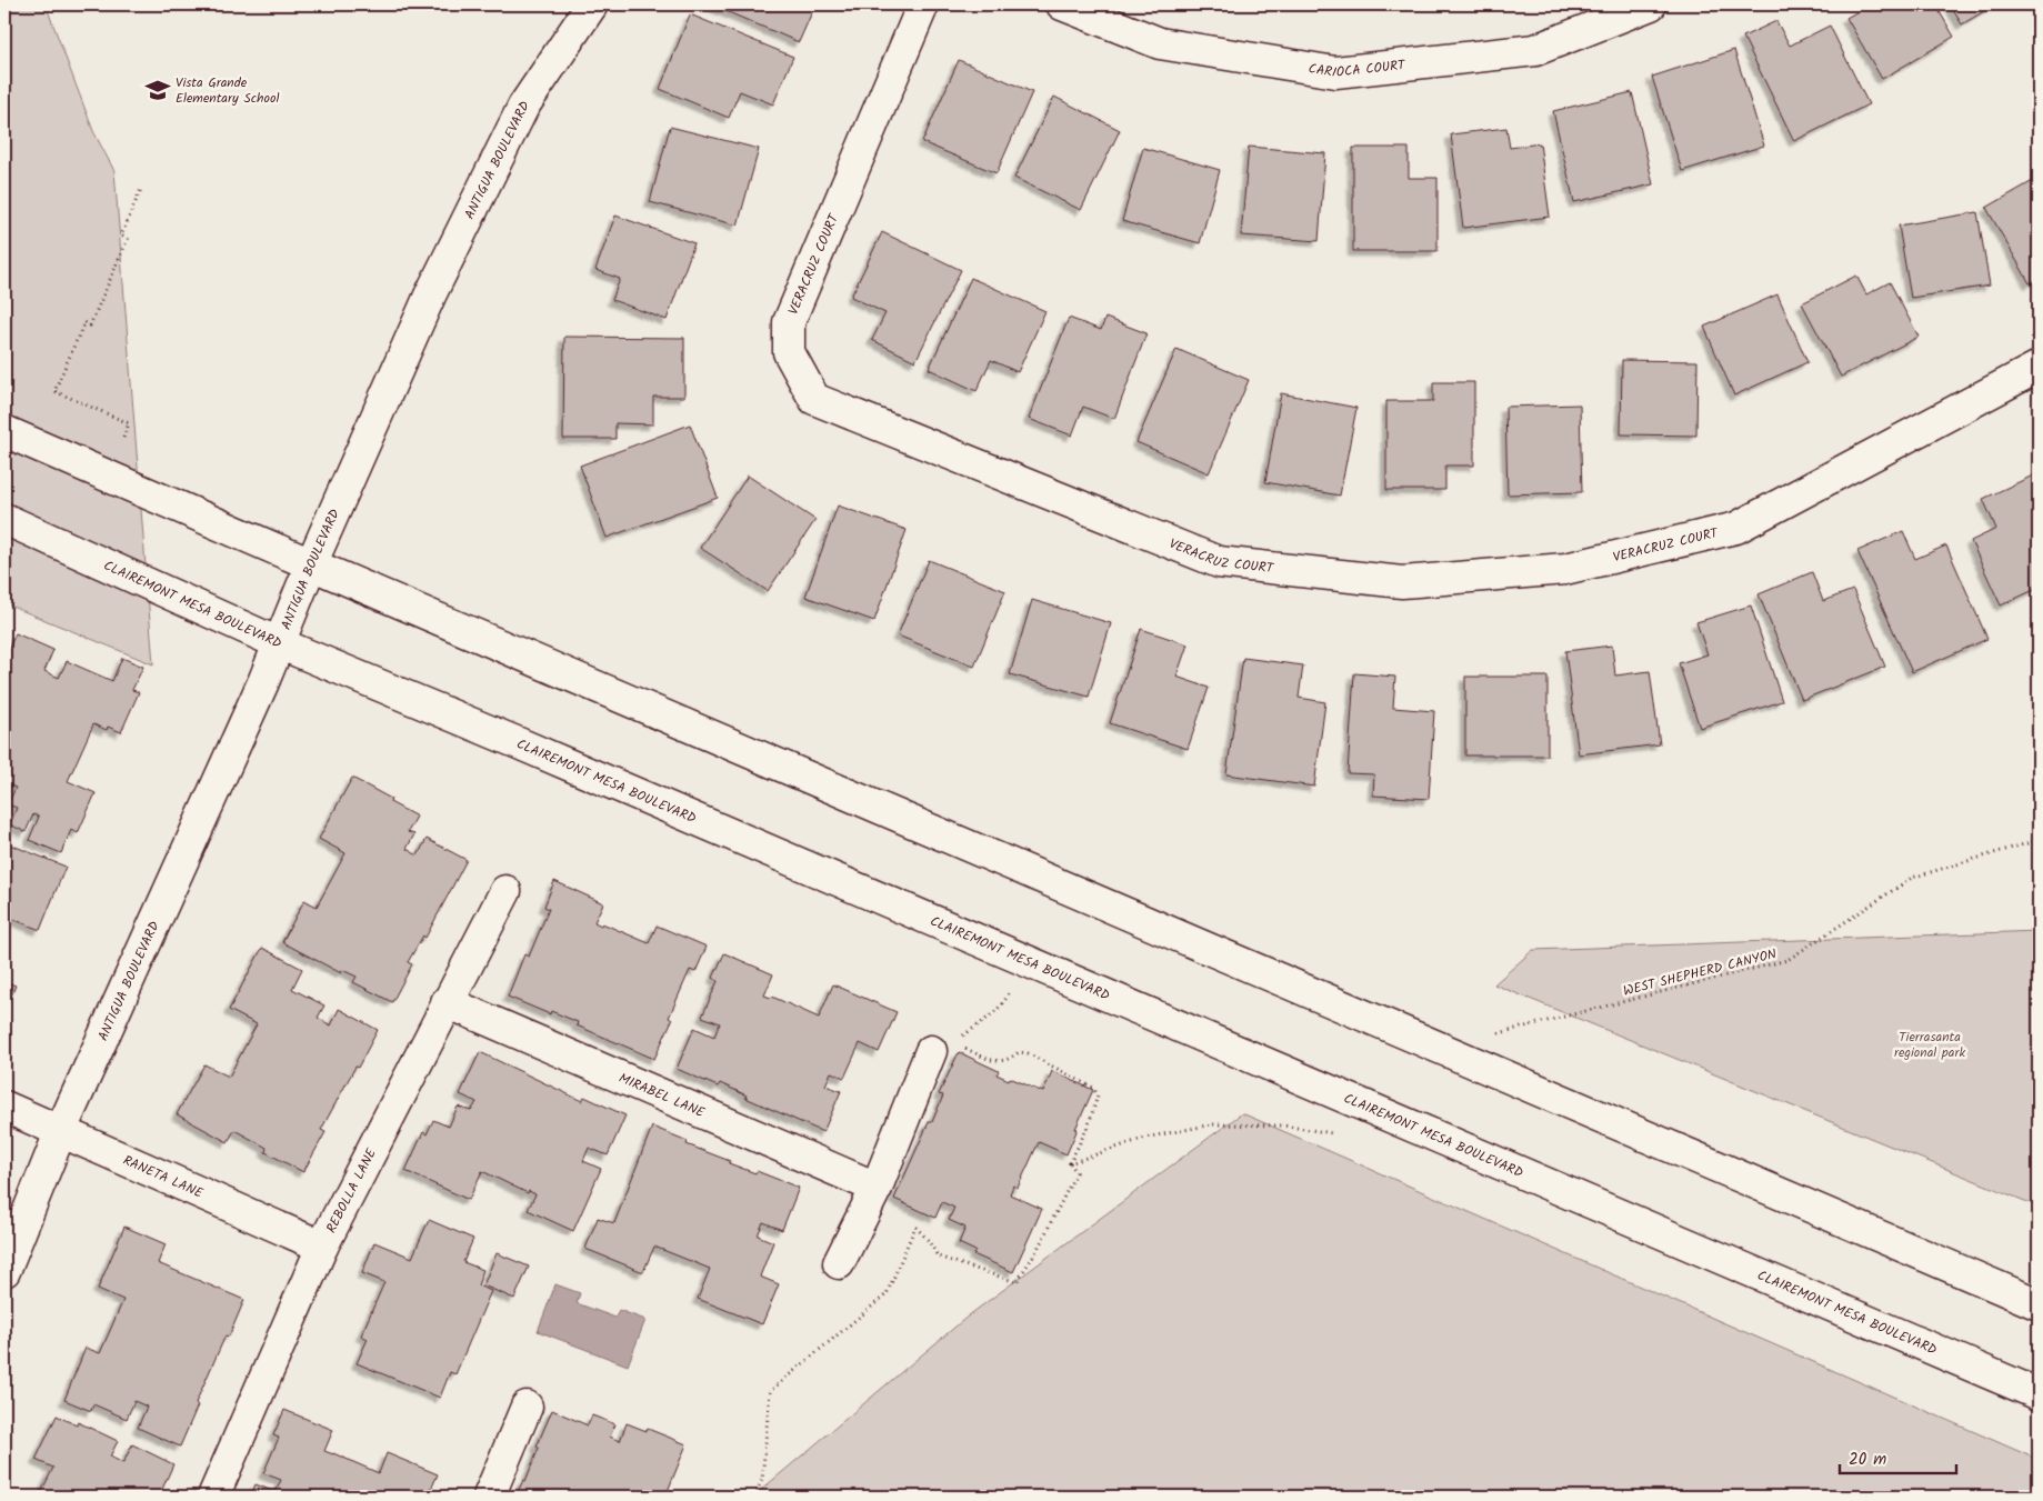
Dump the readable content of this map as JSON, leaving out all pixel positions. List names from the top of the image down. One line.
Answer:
{"streets":{"street":["CARIOCA COURT","ANTIGUA BOULEVARD","VERACRUZ COURT","CLAIREMONT MESA BOULEVARD","MIRABEL LANE","RANETA LANE","REBOLLA LANE"],"path":["WEST SHEPHERD CANYON"]},"crossings":[["ANTIGUA BOULEVARD","CLAIREMONT MESA BOULEVARD"],["ANTIGUA BOULEVARD","RANETA LANE"],["MIRABEL LANE","REBOLLA LANE"],["RANETA LANE","REBOLLA LANE"]],"parks":["Tierrasanta regional park"],"places":{"school or university":["Vista Grande Elementary School"]},"scale_bar":"20 m"}
